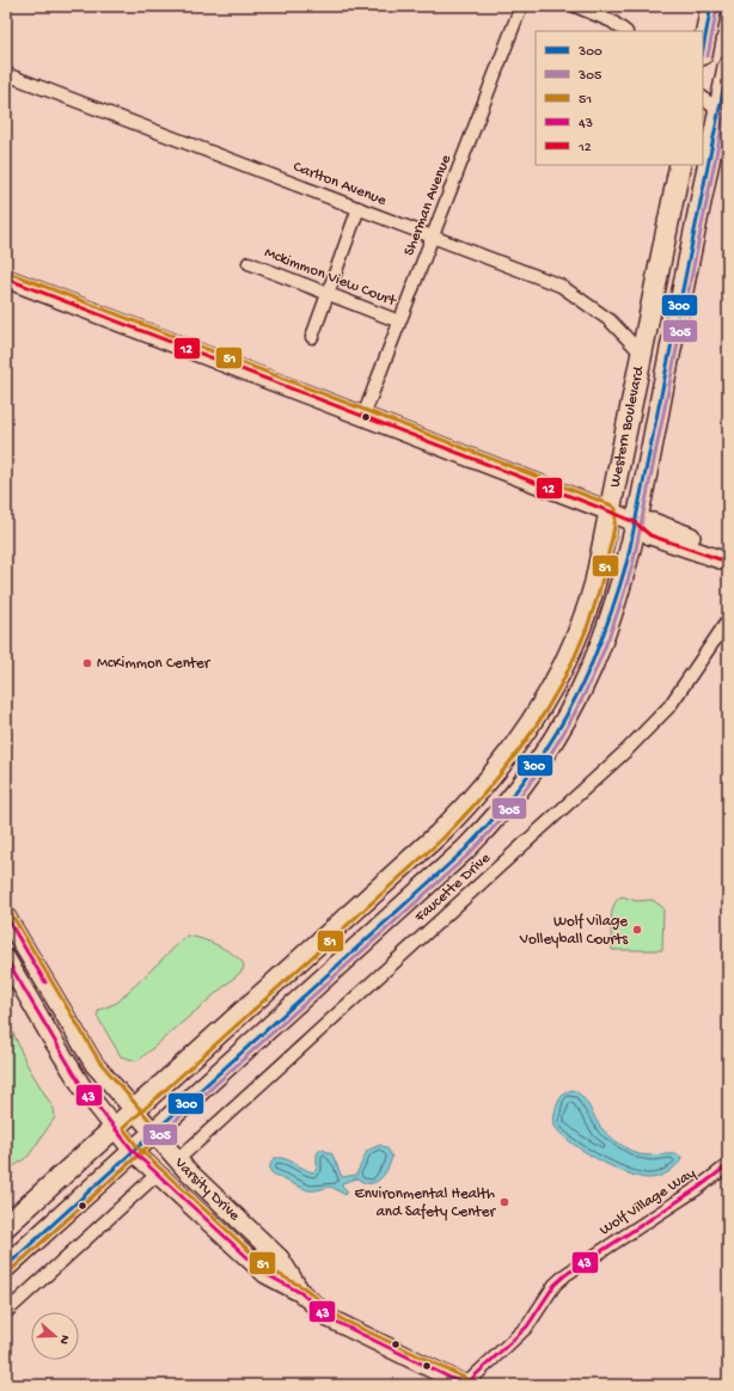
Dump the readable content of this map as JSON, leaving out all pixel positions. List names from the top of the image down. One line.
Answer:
{"streets":{"main road":["Western Boulevard"],"street":["Carlton Avenue","Sherman Avenue","Mckimmon View Court","Faucette Drive","Varsity Drive","Wolf Village Way"]},"crossings":[["Carlton Avenue","Sherman Avenue"],["Carlton Avenue","Western Boulevard"],["Sherman Avenue","Mckimmon View Court"],["Western Boulevard","Varsity Drive"],["Faucette Drive","Varsity Drive"],["Varsity Drive","Wolf Village Way"]],"places":["McKimmon Center","Wolf Vilage Volleyball Courts","Environmental Health and Safety Center"],"lines":["transit line 300","transit line 305","transit line 51","transit line 12","transit line 43"],"legend":["300","305","51","43","12"],"north":"right"}
